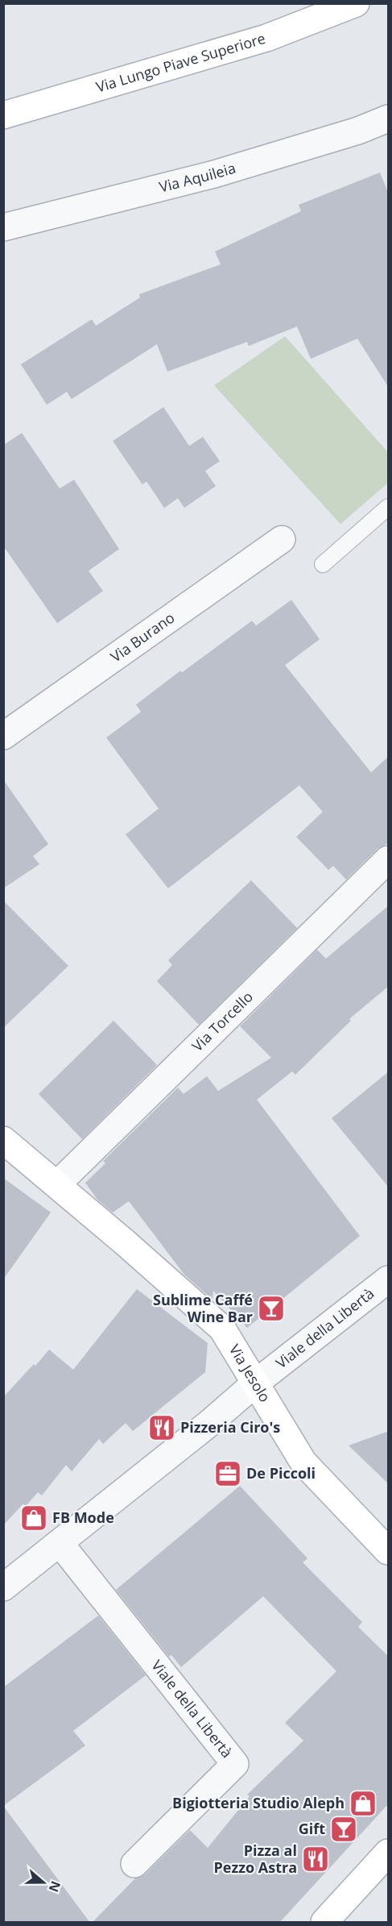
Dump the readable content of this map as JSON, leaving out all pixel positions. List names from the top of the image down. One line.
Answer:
{"streets":{"street":["Via Lungo Piave Superiore","Via Aquileia","Via Burano","Via Torcello","Viale della Libertà","Via Jesolo"]},"crossings":[["Via Torcello","Via Jesolo"],["Viale della Libertà","Via Jesolo"]],"places":{"bar":["Sublime Caffé Wine Bar","Gift"],"restaurant":["Pizzeria Ciro's","Pizza al Pezzo Astra"],"office":["De Piccoli"],"shop":["FB Mode","Bigiotteria Studio Aleph"]},"north":"right"}
